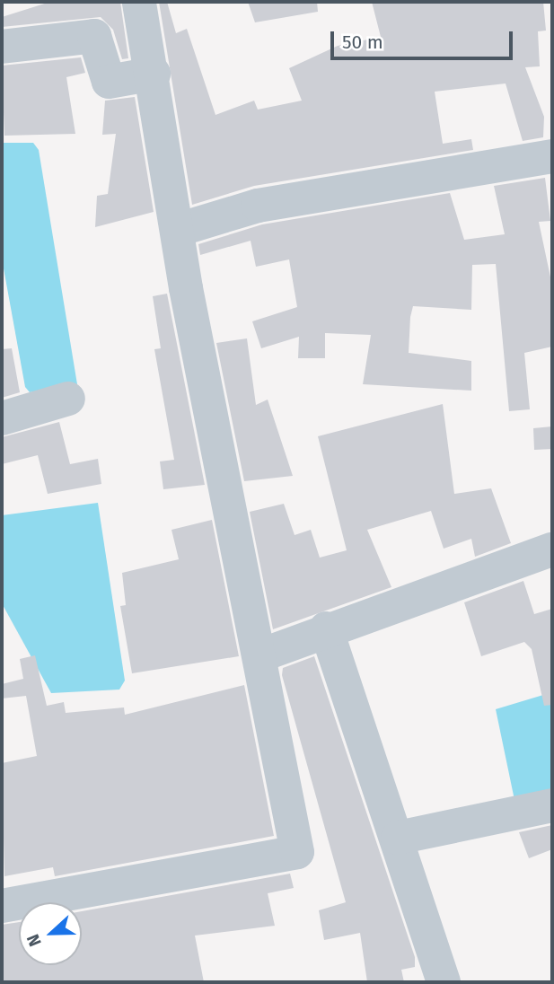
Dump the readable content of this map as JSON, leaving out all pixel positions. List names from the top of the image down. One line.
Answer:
{"scale_bar":"50 m","north":"left"}
